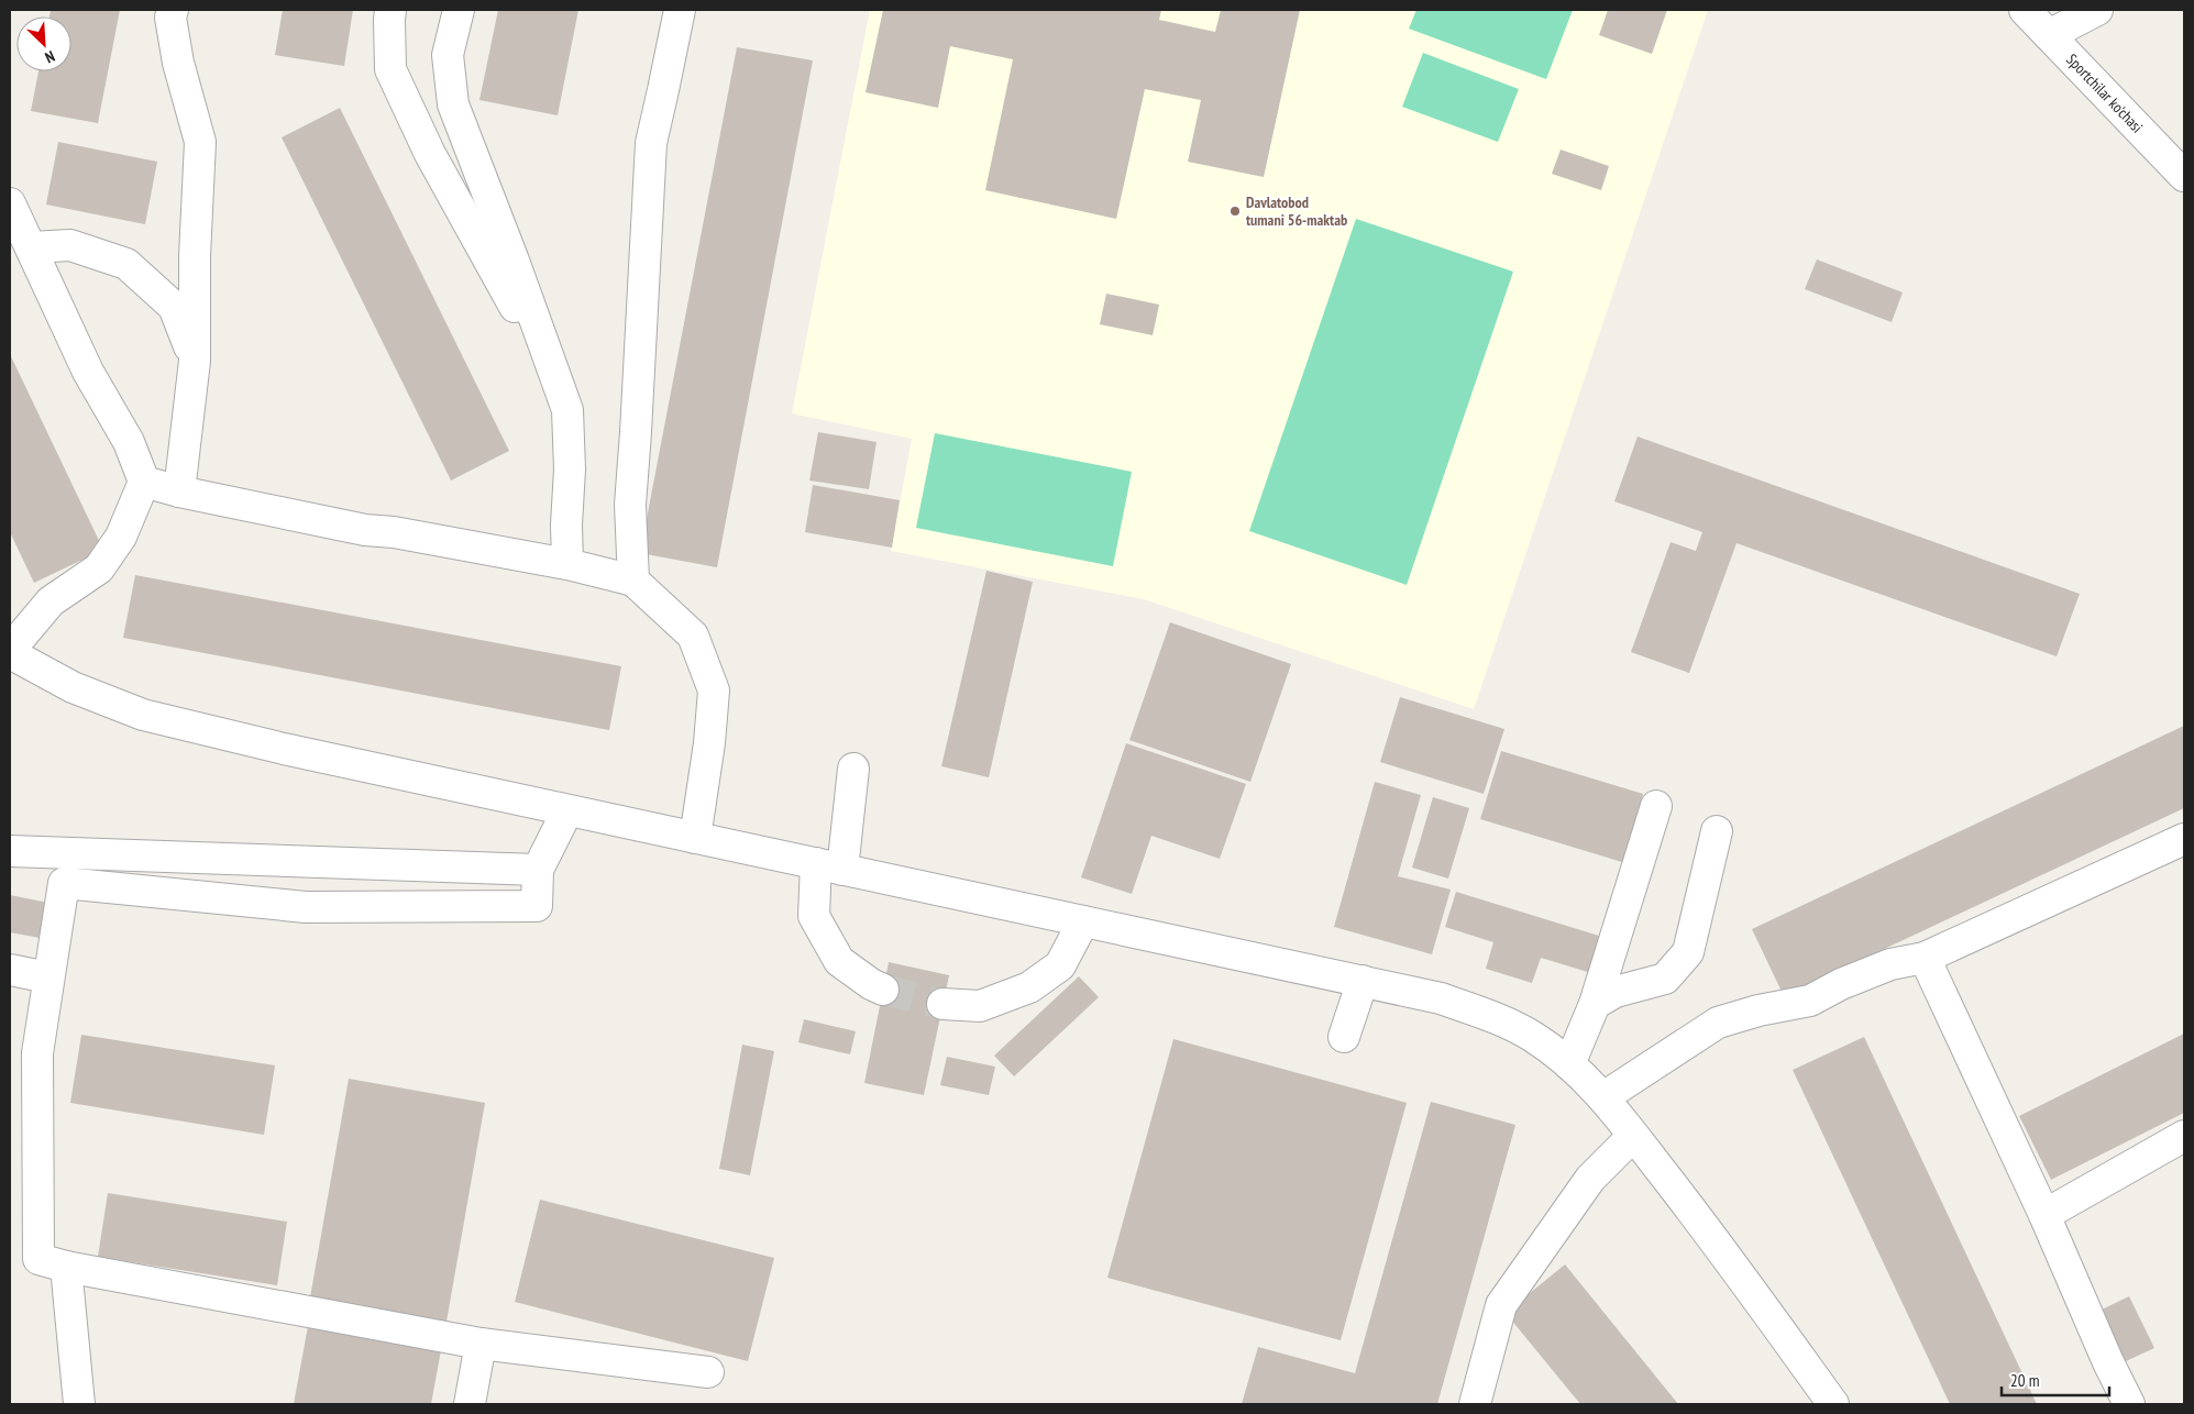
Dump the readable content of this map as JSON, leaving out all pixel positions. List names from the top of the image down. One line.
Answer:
{"streets":{"street":["Sportchilar ko'chasi"]},"places":["Davlatobod tumani 56-maktab"],"scale_bar":"20 m","north":"bottom right"}
